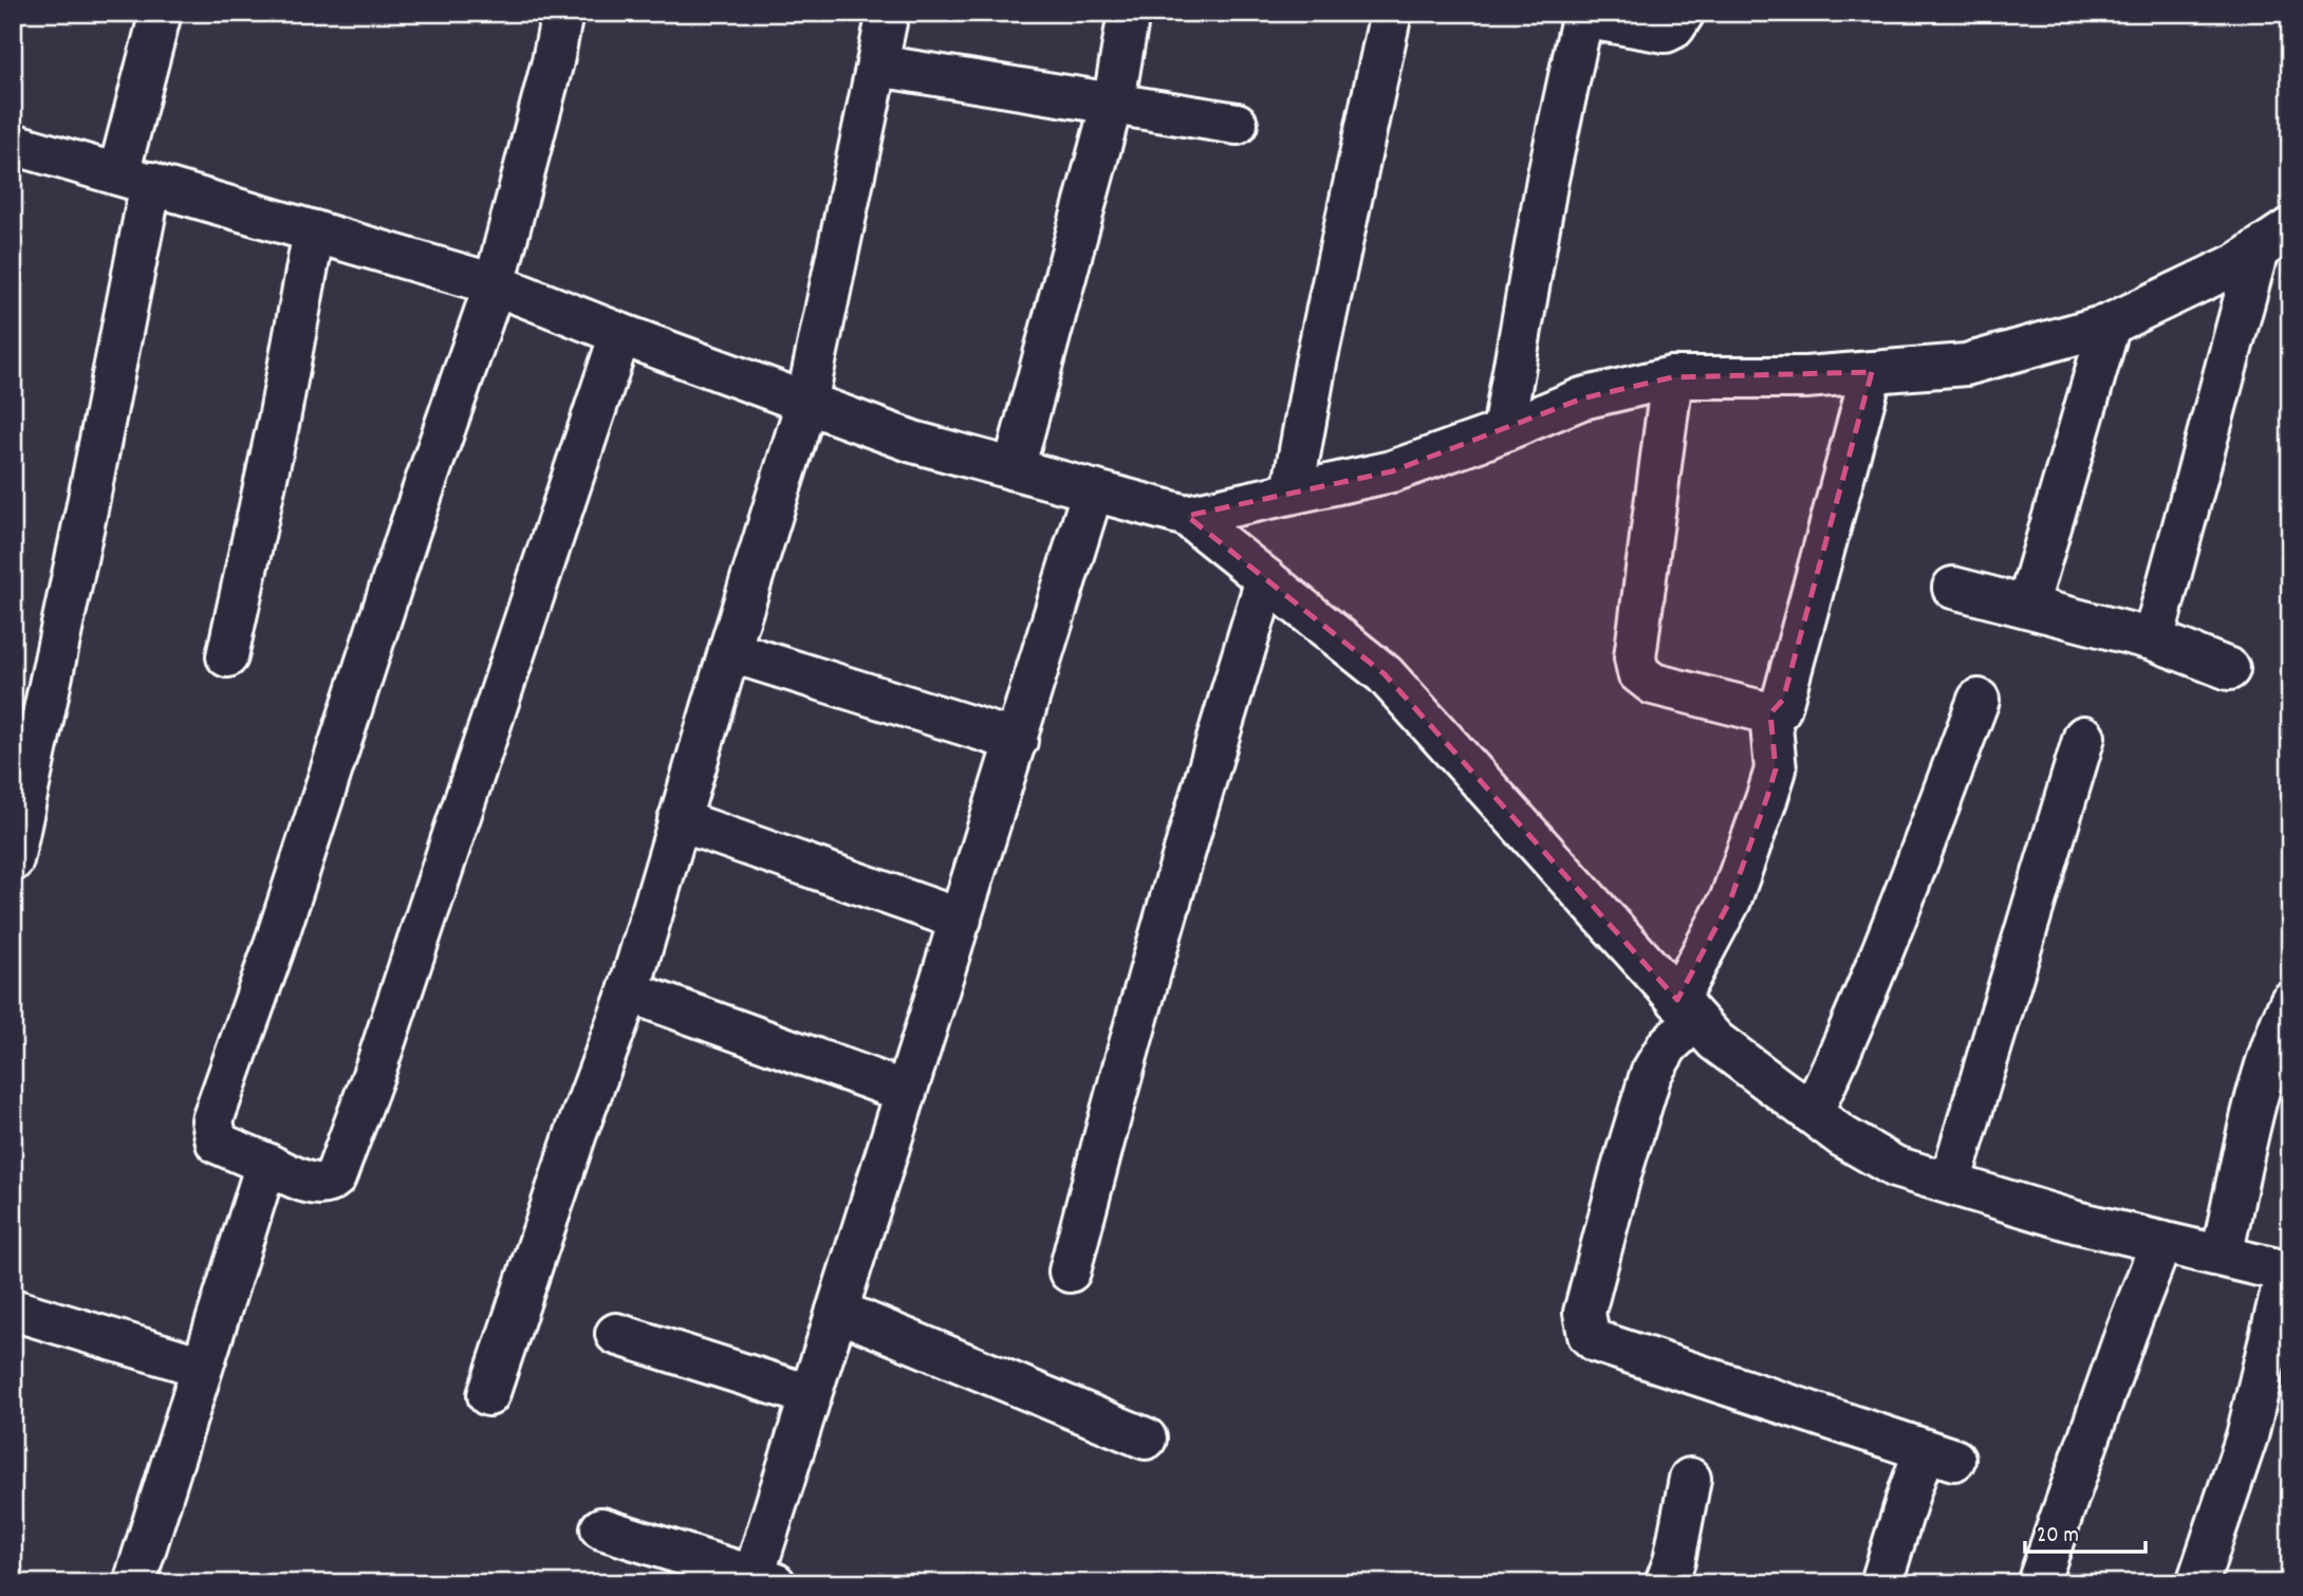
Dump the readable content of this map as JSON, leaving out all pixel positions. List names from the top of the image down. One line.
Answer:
{"scale_bar":"20 m"}
